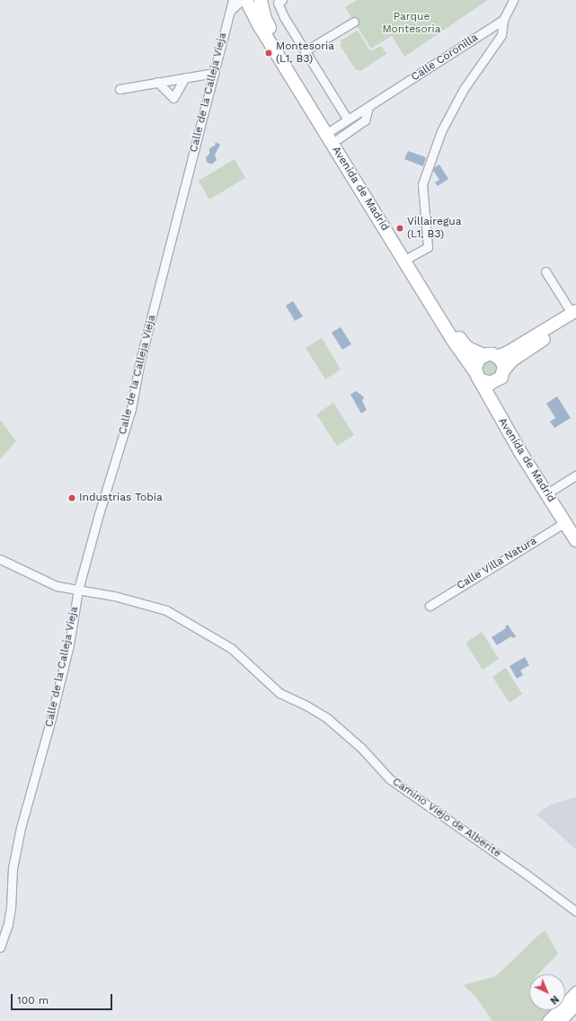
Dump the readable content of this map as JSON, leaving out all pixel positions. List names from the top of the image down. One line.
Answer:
{"streets":{"main road":["Avenida de Madrid"],"street":["Calle Coronilla","Calle de la Calleja Vieja","Calle Villa Natura","Camino Viejo de Alberite"]},"crossings":[["Calle Coronilla","Avenida de Madrid"],["Calle de la Calleja Vieja","Avenida de Madrid"],["Calle de la Calleja Vieja","Camino Viejo de Alberite"],["Avenida de Madrid","Calle Villa Natura"]],"parks":["Parque Montesoria"],"places":["Montesoria (L1, B3)","Villairegua (L1, B3)","Industrias Tobía"],"scale_bar":"100 m","north":"bottom right"}
